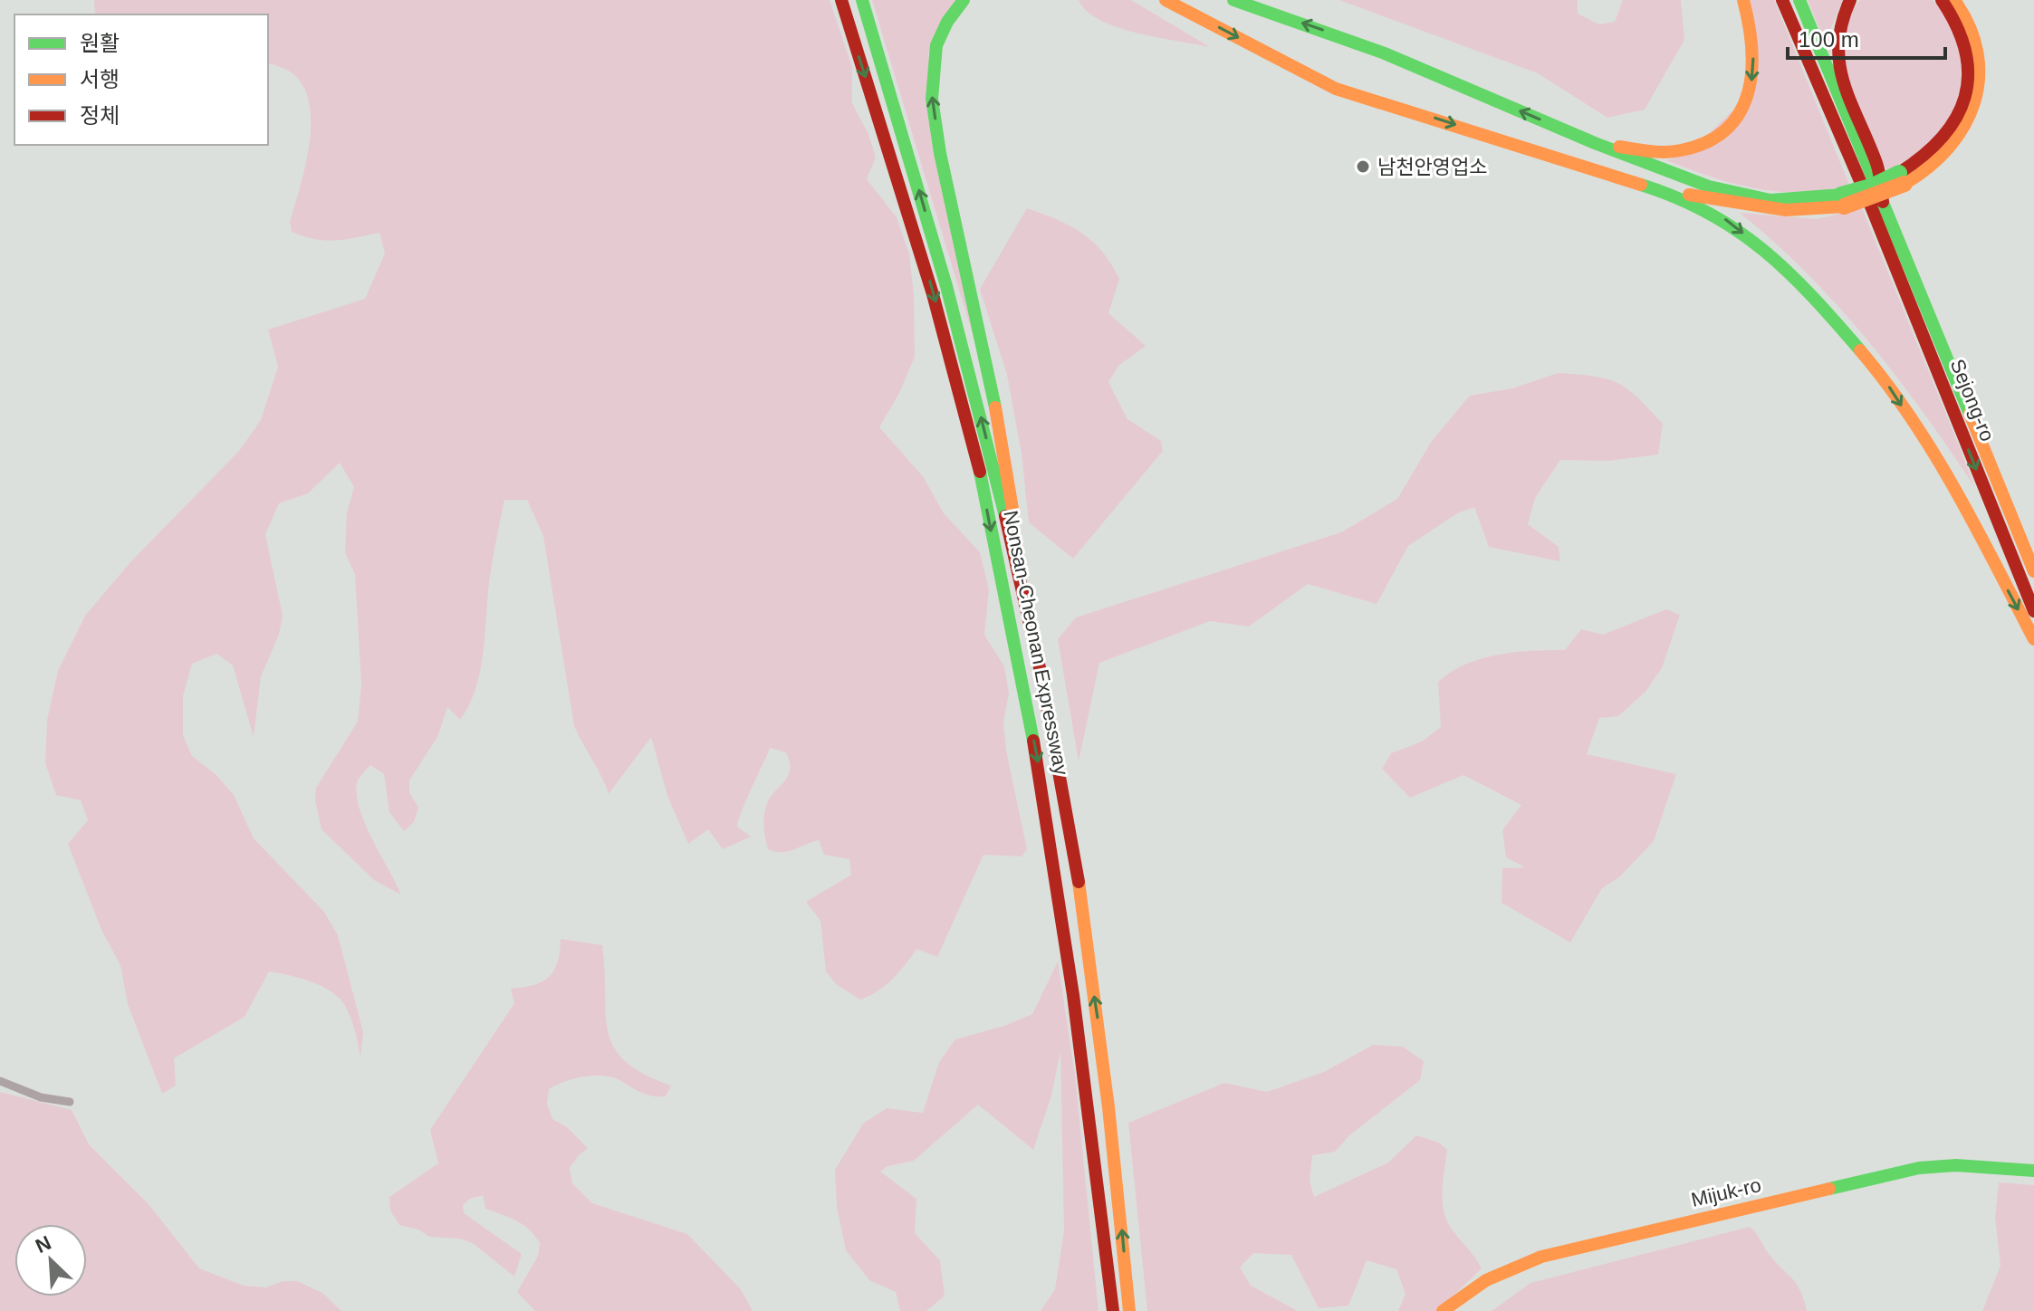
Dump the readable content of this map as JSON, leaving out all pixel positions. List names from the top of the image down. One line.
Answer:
{"streets":{"main road":["Sejong-ro","Nonsan-Cheonan Expressway","Mijuk-ro"]},"places":["남천안영업소"],"legend":["원활","서행","정체"],"scale_bar":"100 m","north":"top left"}
